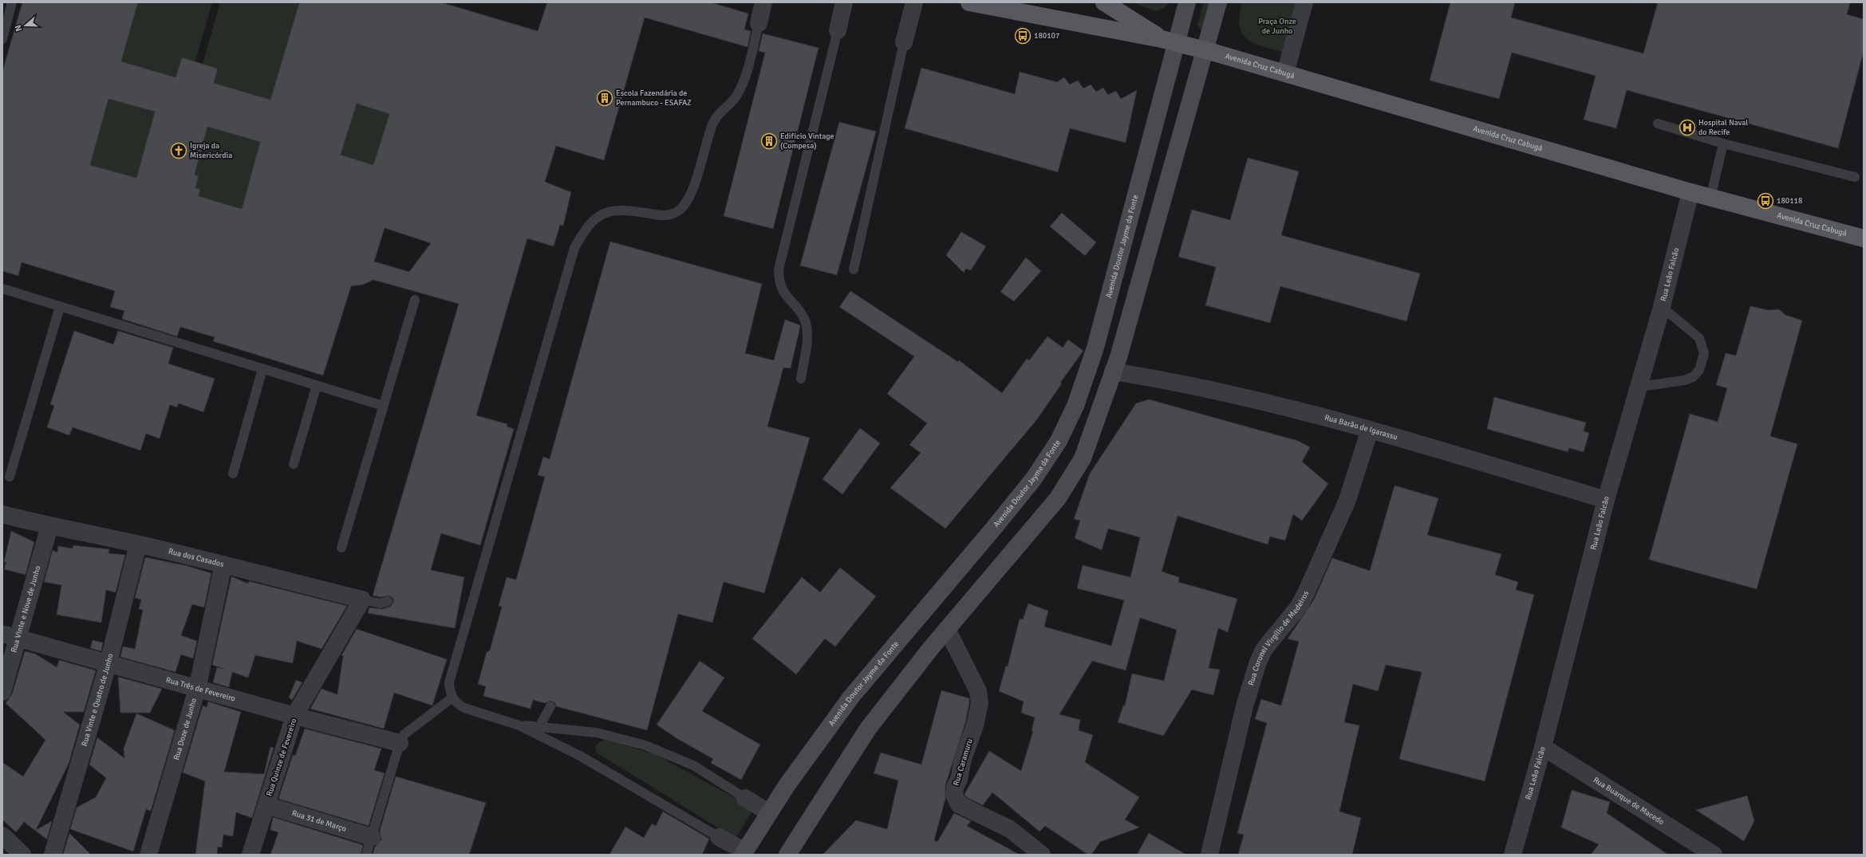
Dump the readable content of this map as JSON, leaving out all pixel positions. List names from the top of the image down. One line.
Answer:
{"streets":{"main road":["Avenida Cruz Cabugá","Avenida Doutor Jayme da Fonte"],"street":["Rua Leão Falcão","Rua Barão de Igarassu","Rua dos Casados","Rua Vinte e Nove de Junho","Rua Coronel Virgílio de Medeiros","Rua Três de Fevereiro","Rua Vinte e Quatro de Junho","Rua Doze de Junho","Rua Quinze de Fevereiro","Rua Caramuru","Rua Buarque de Macedo","Rua 31 de Março"]},"crossings":[["Avenida Cruz Cabugá","Avenida Doutor Jayme da Fonte"],["Avenida Cruz Cabugá","Rua Leão Falcão"],["Rua Leão Falcão","Rua Barão de Igarassu"],["Rua Leão Falcão","Rua Buarque de Macedo"],["Rua Barão de Igarassu","Rua Coronel Virgílio de Medeiros"],["Rua dos Casados","Rua Vinte e Nove de Junho"],["Rua dos Casados","Rua Vinte e Quatro de Junho"],["Rua dos Casados","Rua Doze de Junho"],["Rua dos Casados","Rua Quinze de Fevereiro"],["Rua Vinte e Nove de Junho","Rua Três de Fevereiro"],["Rua Três de Fevereiro","Rua Vinte e Quatro de Junho"],["Rua Três de Fevereiro","Rua Doze de Junho"],["Rua Três de Fevereiro","Rua Quinze de Fevereiro"],["Rua Quinze de Fevereiro","Rua 31 de Março"]],"parks":["Praça Onze de Junho"],"places":{"bus stop":["180107","180118"],"building":["Escola Fazendária de Pernambuco - ESAFAZ","Edifício Vintage (Compesa)"],"hospital":["Hospital Naval do Recife"],"church":["Igreja da Misericórdia"]},"north":"left"}
